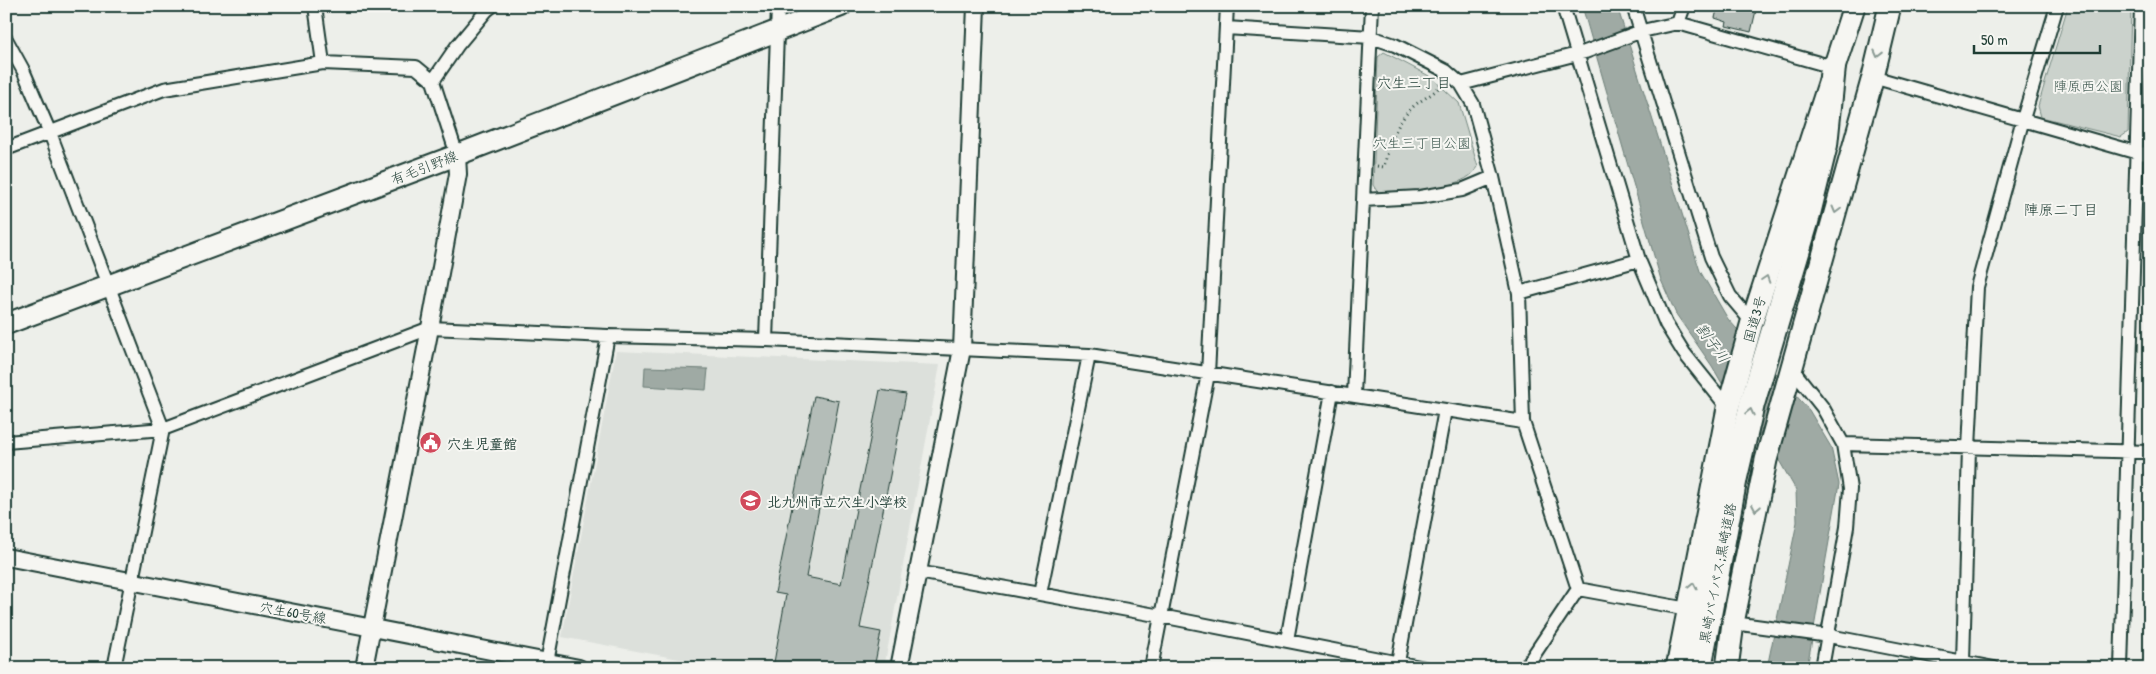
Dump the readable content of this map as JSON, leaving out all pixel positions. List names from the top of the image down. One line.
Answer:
{"streets":{"highway":["国道3号","黒崎バイパス;黒崎道路"],"main road":["有毛引野線"],"street":["穴生60号線"]},"crossings":[["国道3号","黒崎バイパス;黒崎道路"]],"districts":["穴生三丁目","陣原二丁目"],"water":["割子川"],"parks":["陣原西公園","穴生三丁目公園"],"places":{"public building":["穴生児童館"],"school or university":["北九州市立穴生小学校"]},"scale_bar":"50 m"}
